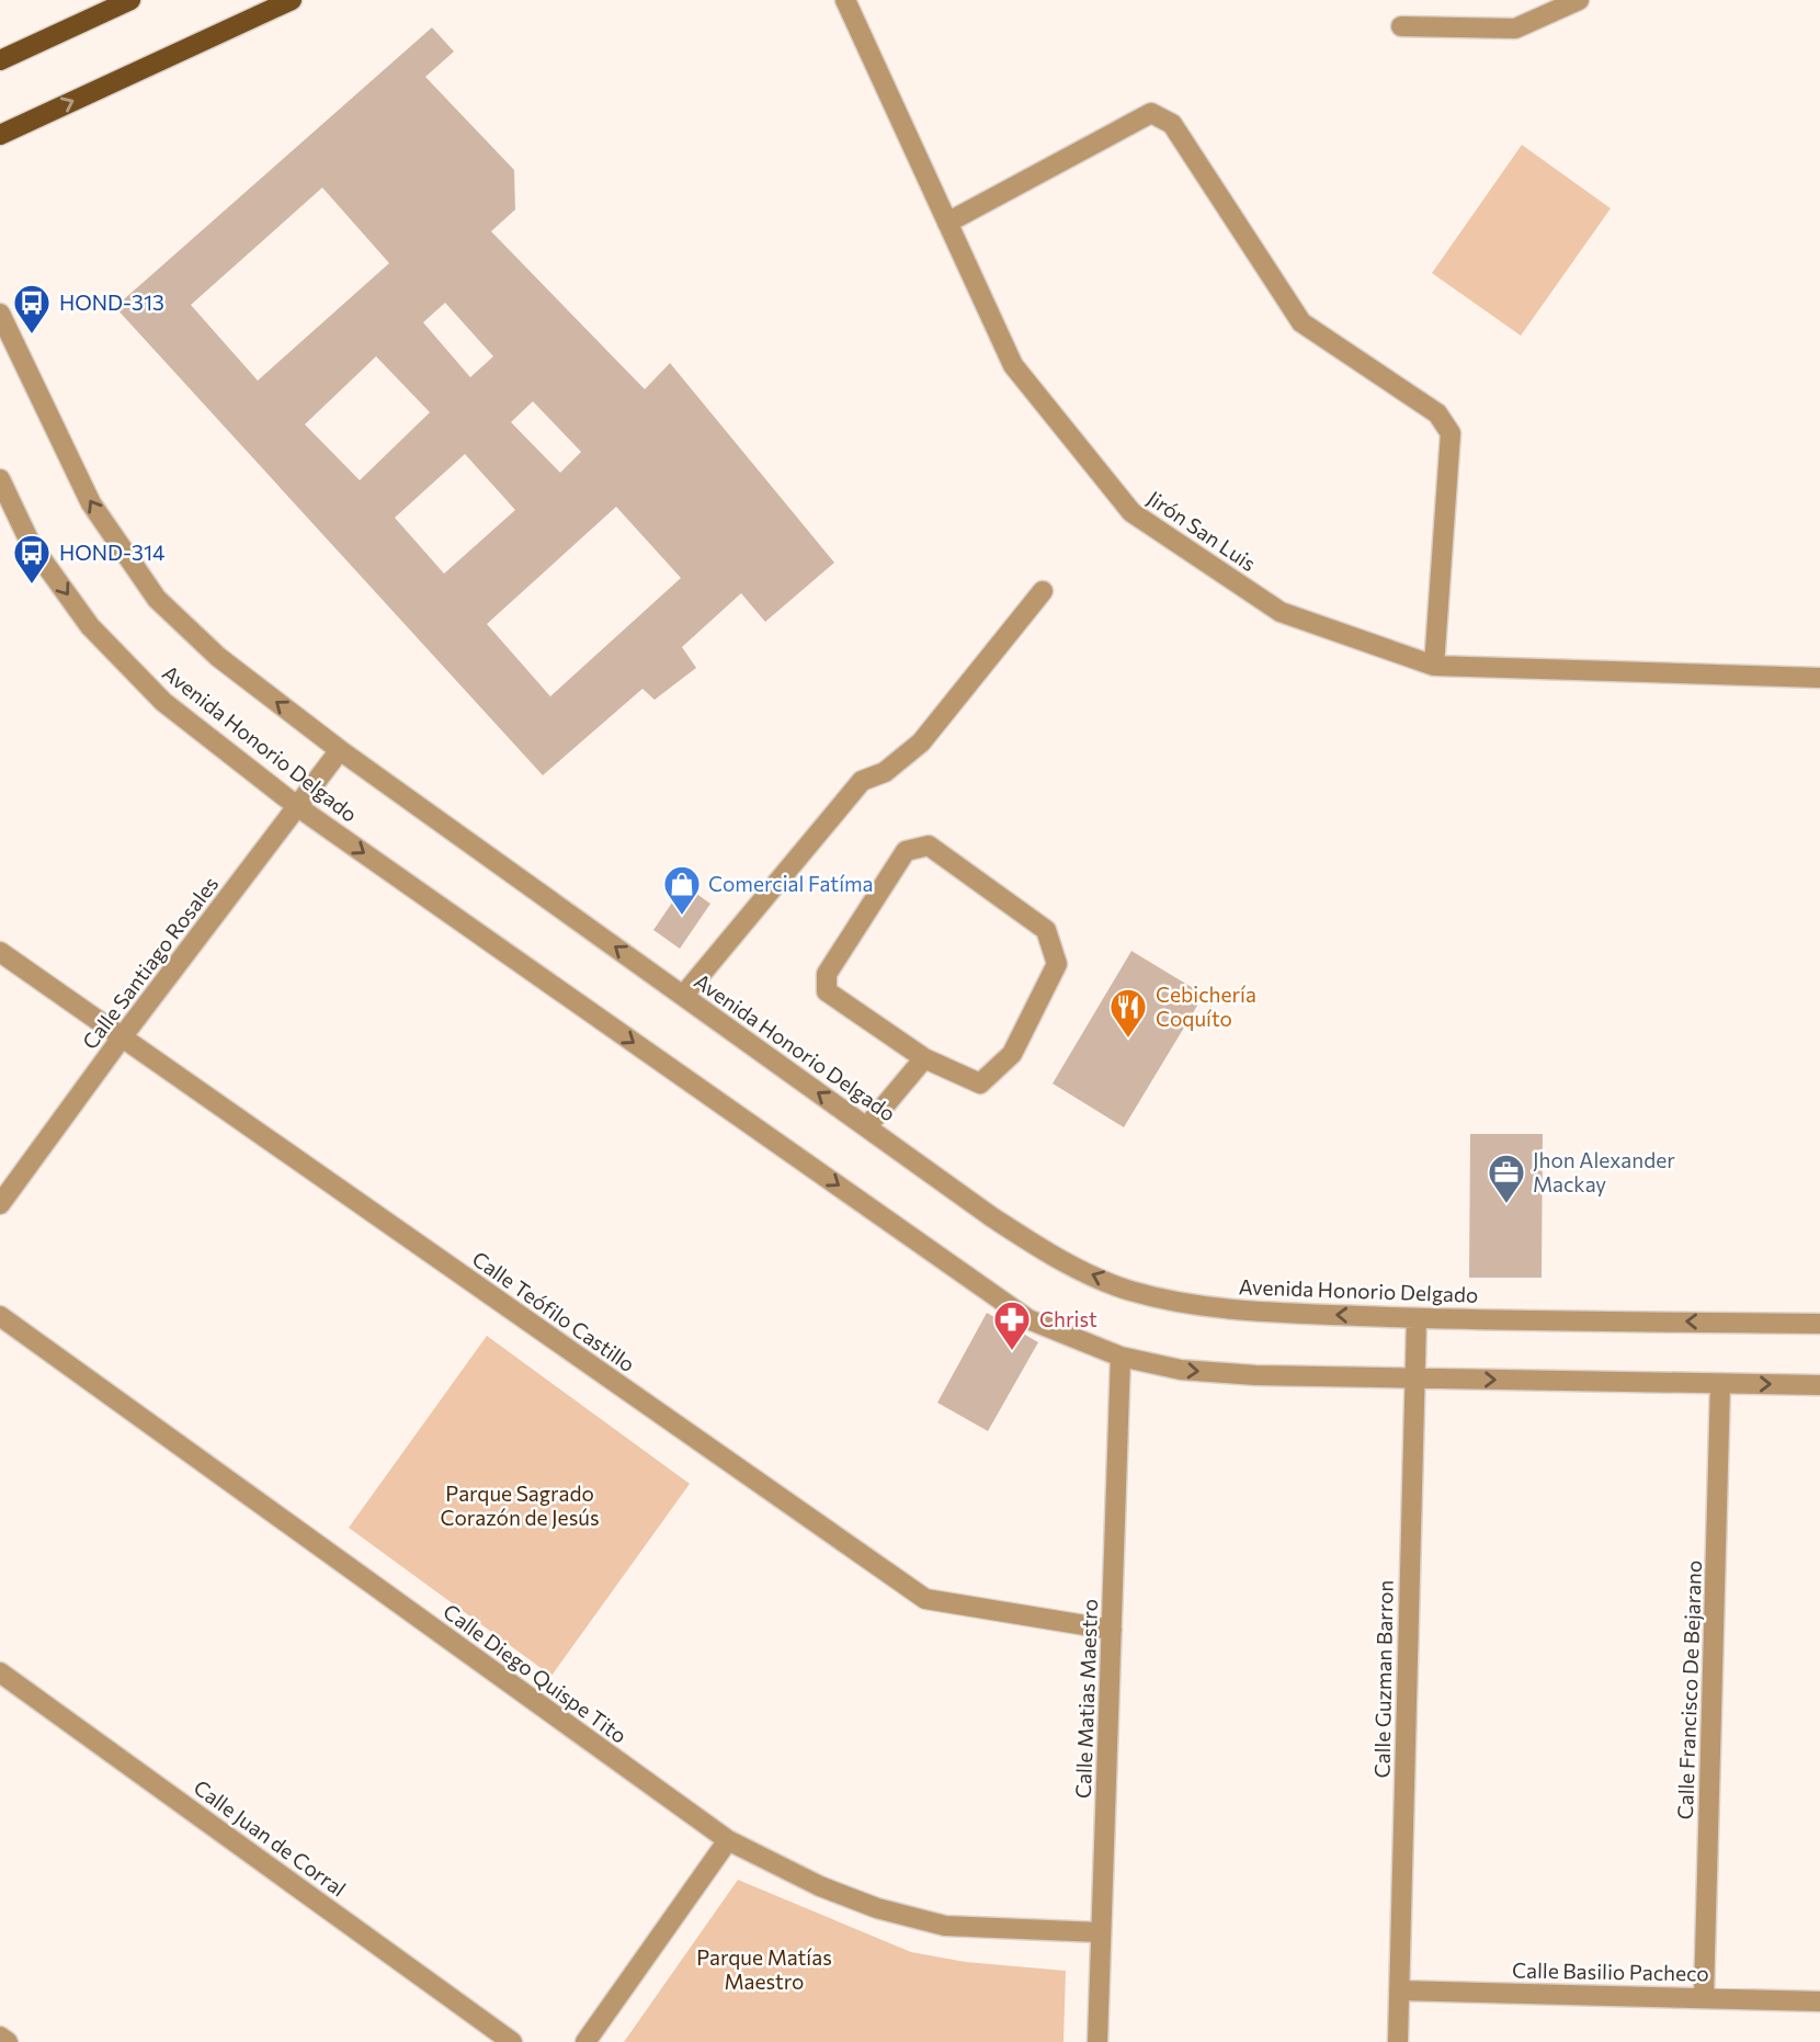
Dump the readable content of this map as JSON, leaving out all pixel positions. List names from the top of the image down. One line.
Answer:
{"streets":{"street":["Jirón San Luis","Avenida Honorio Delgado","Calle Santiago Rosales","Calle Teófilo Castillo","Calle Diego Quispe Tito","Calle Guzman Barron","Calle Francisco De Bejarano","Calle Matias Maestro","Calle Juan de Corral","Calle Basilio Pacheco"]},"crossings":[["Avenida Honorio Delgado","Calle Santiago Rosales"],["Avenida Honorio Delgado","Calle Guzman Barron"],["Avenida Honorio Delgado","Calle Francisco De Bejarano"],["Avenida Honorio Delgado","Calle Matias Maestro"],["Calle Santiago Rosales","Calle Teófilo Castillo"],["Calle Teófilo Castillo","Calle Matias Maestro"],["Calle Diego Quispe Tito","Calle Matias Maestro"],["Calle Guzman Barron","Calle Basilio Pacheco"],["Calle Francisco De Bejarano","Calle Basilio Pacheco"]],"parks":["Parque Sagrado Corazón de Jesús","Parque Matías Maestro"],"places":{"bus stop":["HOND-313","HOND-314"],"shop":["Comercial Fatíma"],"restaurant":["Cebichería Coquíto"],"office":["Jhon Alexander Mackay"],"pharmacy":["Christ"]}}
